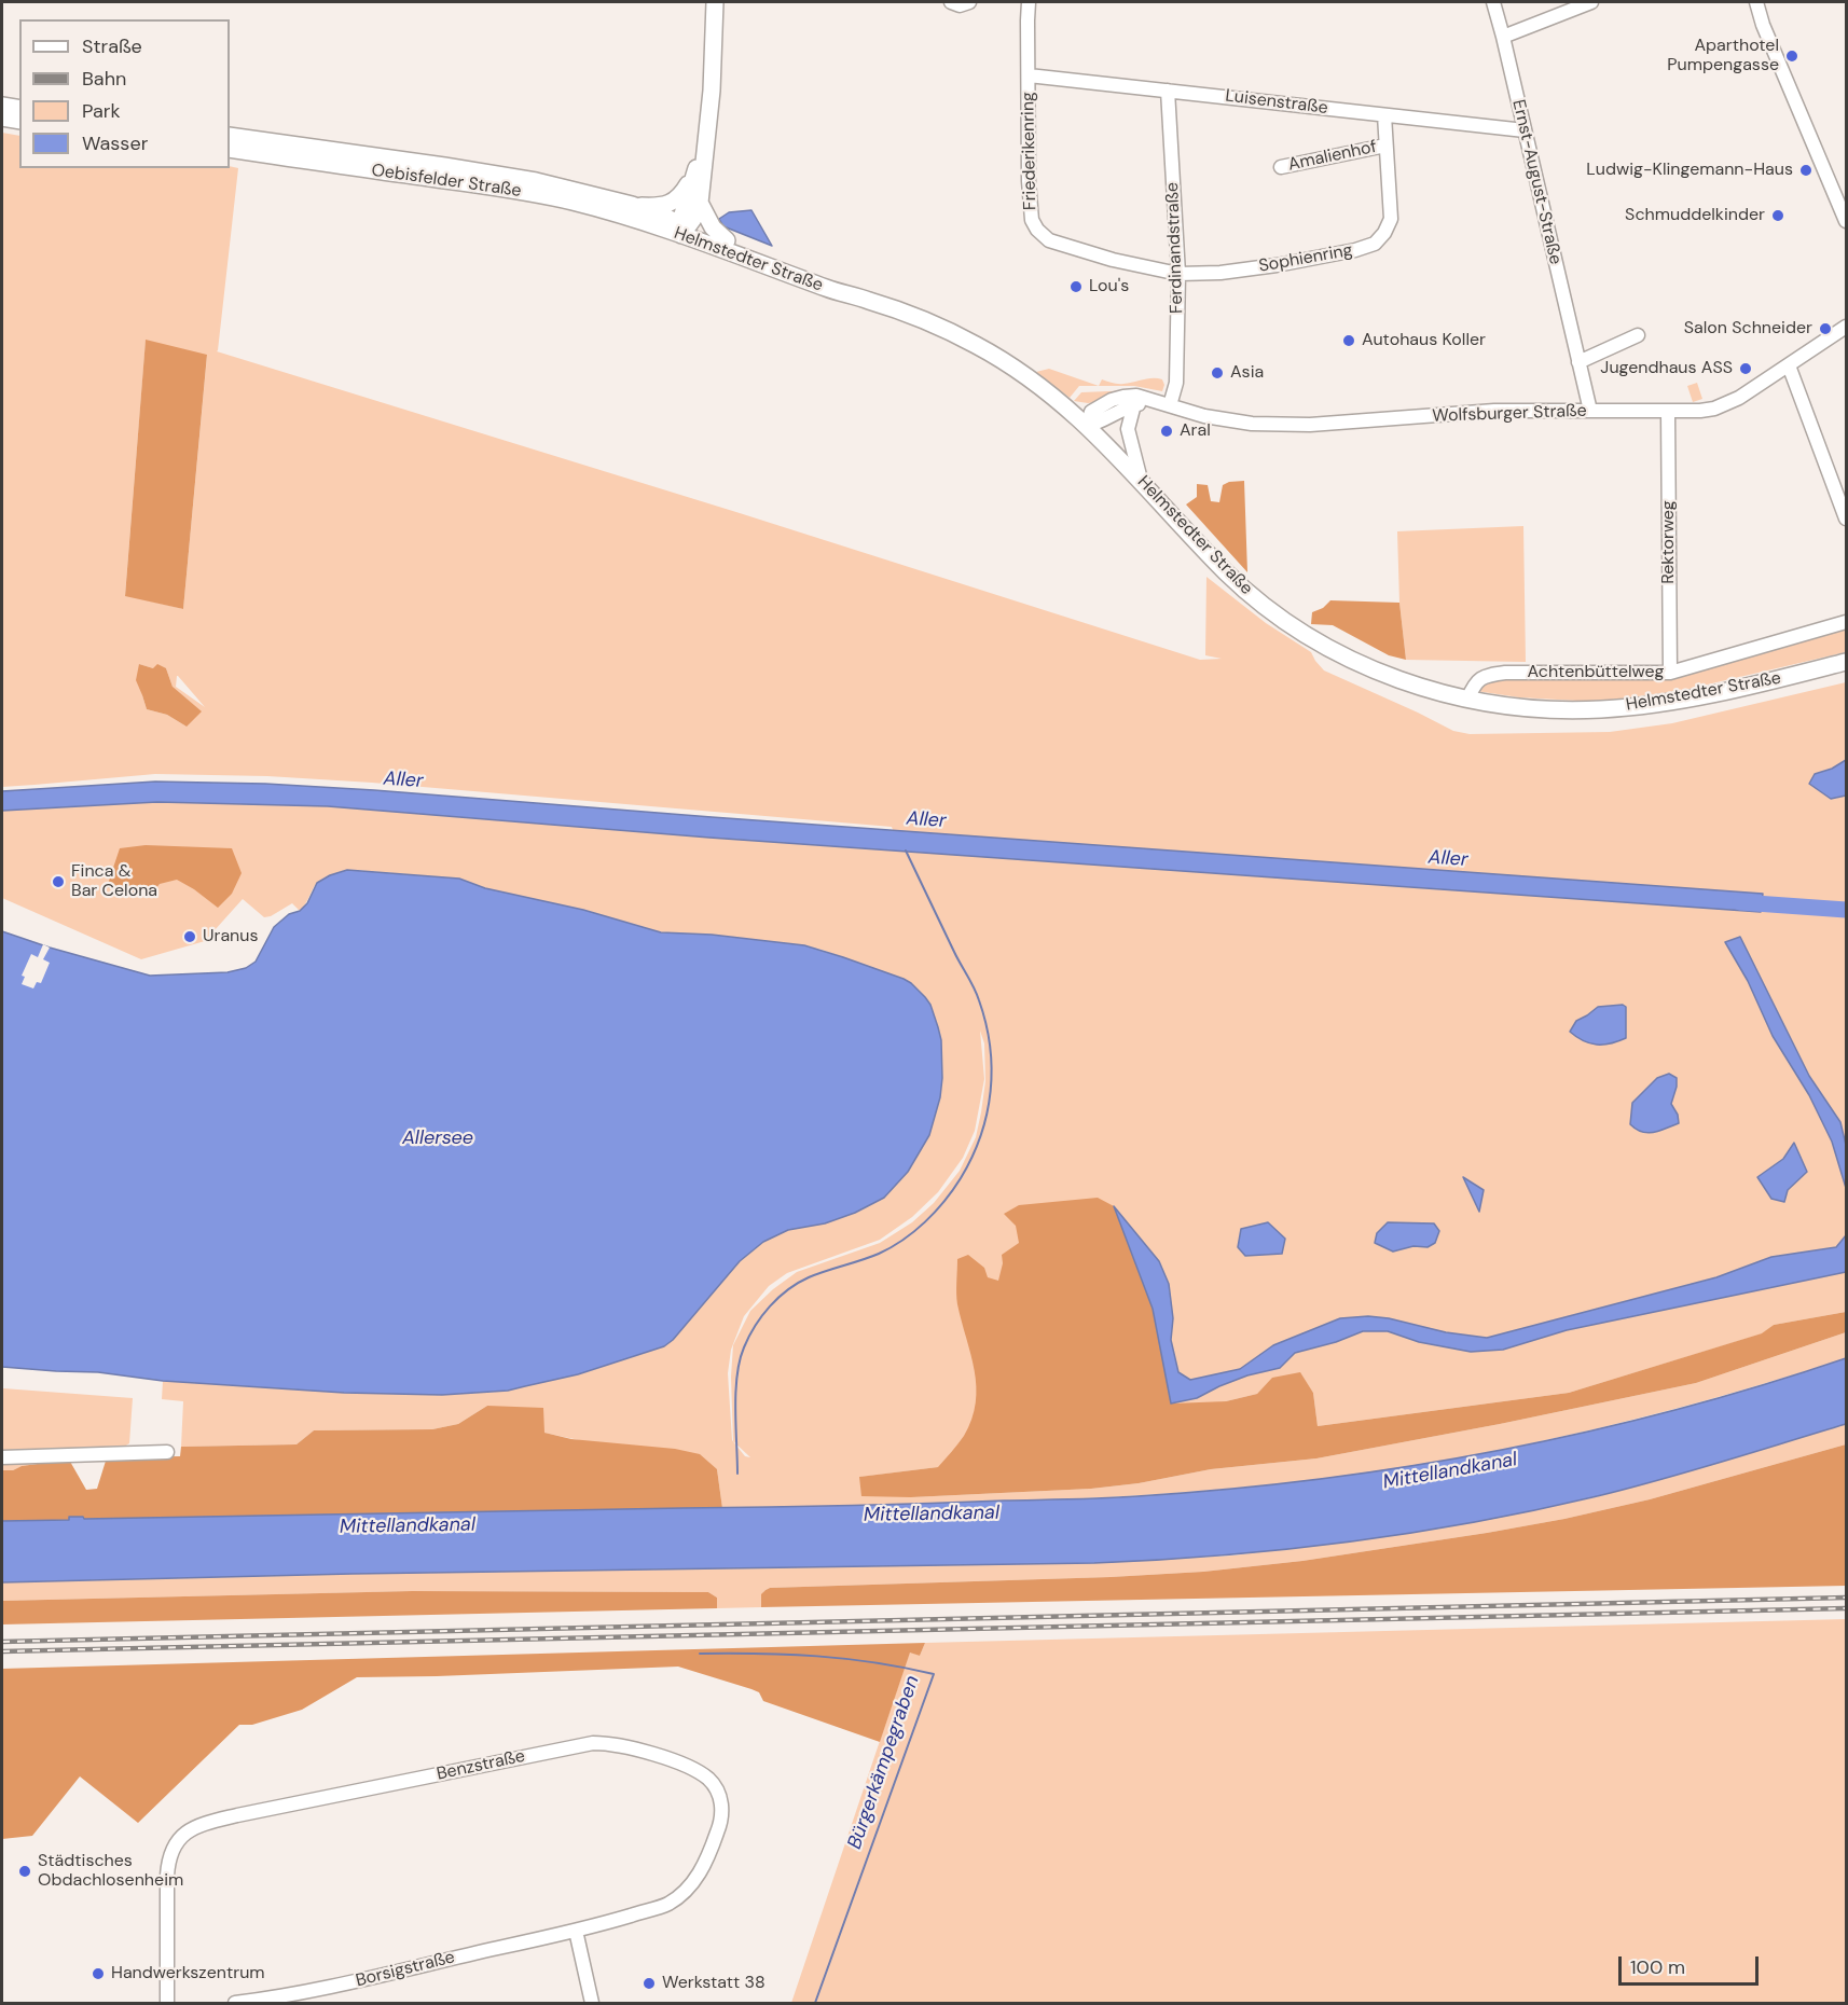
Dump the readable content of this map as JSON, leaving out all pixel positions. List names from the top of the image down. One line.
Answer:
{"streets":{"main road":["Oebisfelder Straße","Helmstedter Straße"],"street":["Luisenstraße","Friederikenring","Amalienhof","Ernst-August-Straße","Ferdinandstraße","Sophienring","Wolfsburger Straße","Rektorweg","Achtenbüttelweg","Benzstraße","Borsigstraße"]},"crossings":[["Luisenstraße","Friederikenring"],["Luisenstraße","Ernst-August-Straße"],["Luisenstraße","Ferdinandstraße"],["Luisenstraße","Sophienring"],["Friederikenring","Ferdinandstraße"],["Friederikenring","Sophienring"],["Amalienhof","Sophienring"],["Oebisfelder Straße","Helmstedter Straße"],["Ernst-August-Straße","Wolfsburger Straße"],["Ferdinandstraße","Sophienring"],["Ferdinandstraße","Wolfsburger Straße"],["Helmstedter Straße","Wolfsburger Straße"],["Helmstedter Straße","Achtenbüttelweg"],["Wolfsburger Straße","Rektorweg"],["Rektorweg","Achtenbüttelweg"],["Benzstraße","Borsigstraße"]],"water":["Aller","Allersee","Mittellandkanal","Bürgerkämpegraben"],"places":["Aparthotel Pumpengasse","Ludwig-Klingemann-Haus","Schmuddelkinder","Lou's","Salon Schneider","Autohaus Koller","Jugendhaus ASS","Asia","Aral","Finca & Bar Celona","Uranus","Städtisches Obdachlosenheim","Handwerkszentrum","Werkstatt 38"],"legend":["Straße","Bahn","Park","Wasser"],"scale_bar":"100 m"}
